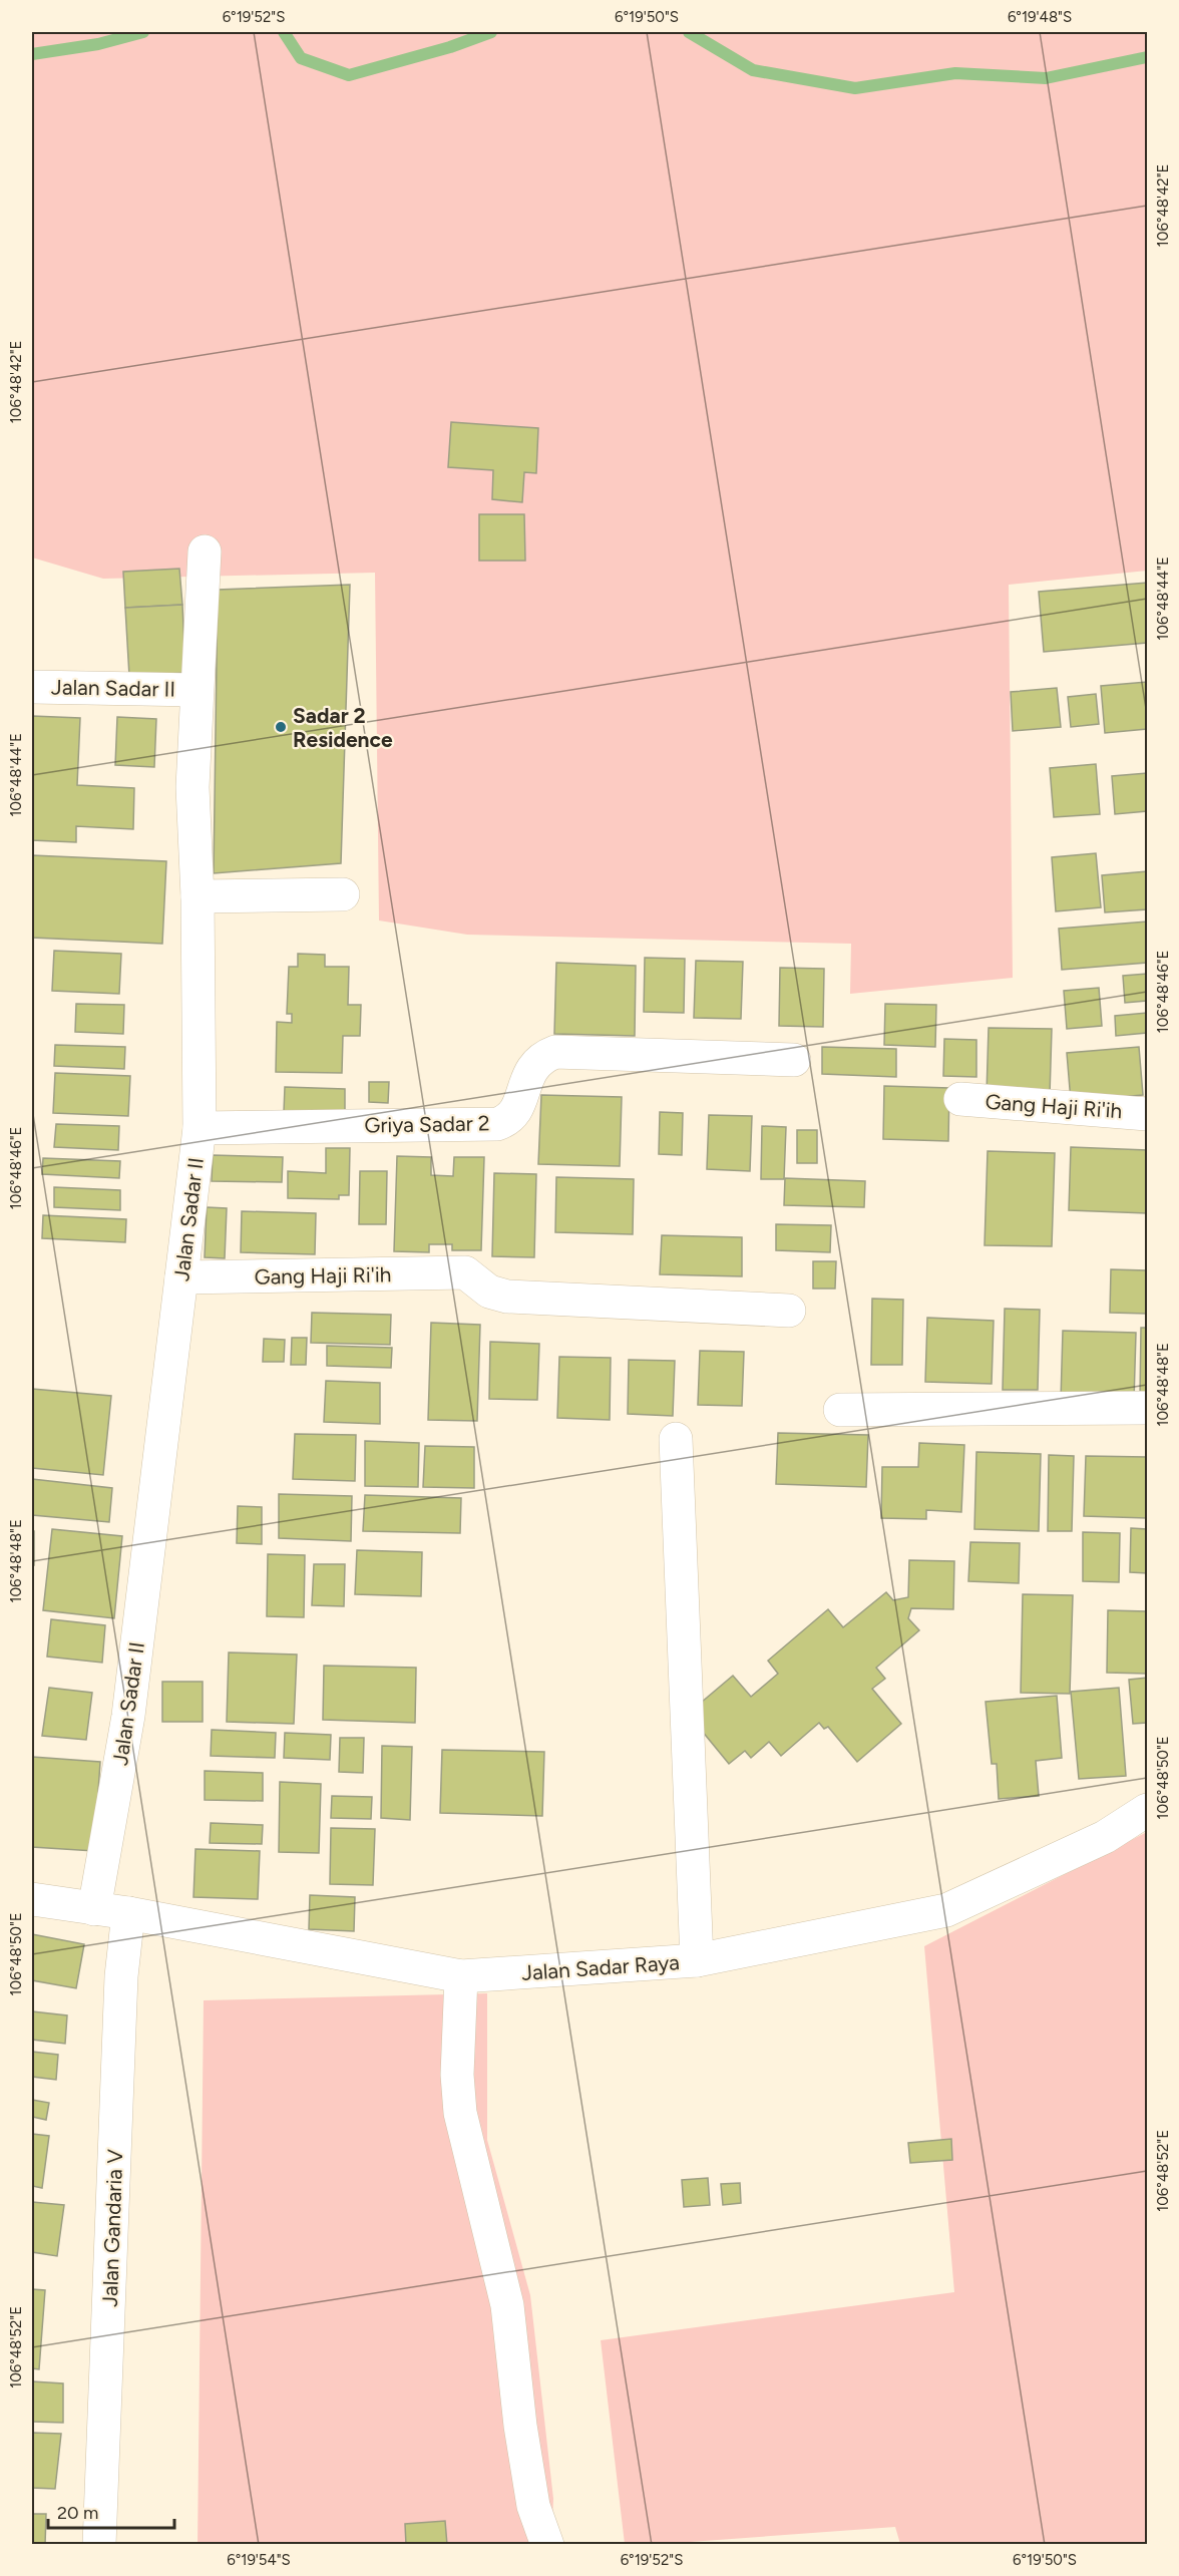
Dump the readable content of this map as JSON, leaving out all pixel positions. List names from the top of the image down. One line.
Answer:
{"streets":{"street":["Jalan Sadar II","Gang Haji Ri'ih","Griya Sadar 2","Jalan Sadar Raya","Jalan Gandaria V"]},"crossings":[["Jalan Sadar II","Gang Haji Ri'ih"],["Jalan Sadar II","Griya Sadar 2"],["Jalan Sadar II","Jalan Sadar Raya"],["Jalan Sadar Raya","Jalan Gandaria V"]],"places":["Sadar 2 Residence"],"scale_bar":"20 m","coordinates":["6°19'52\"S","6°19'50\"S","6°19'48\"S","106°48'42\"E","106°48'44\"E","106°48'46\"E","106°48'48\"E","106°48'50\"E","106°48'52\"E","6°19'54\"S"]}
